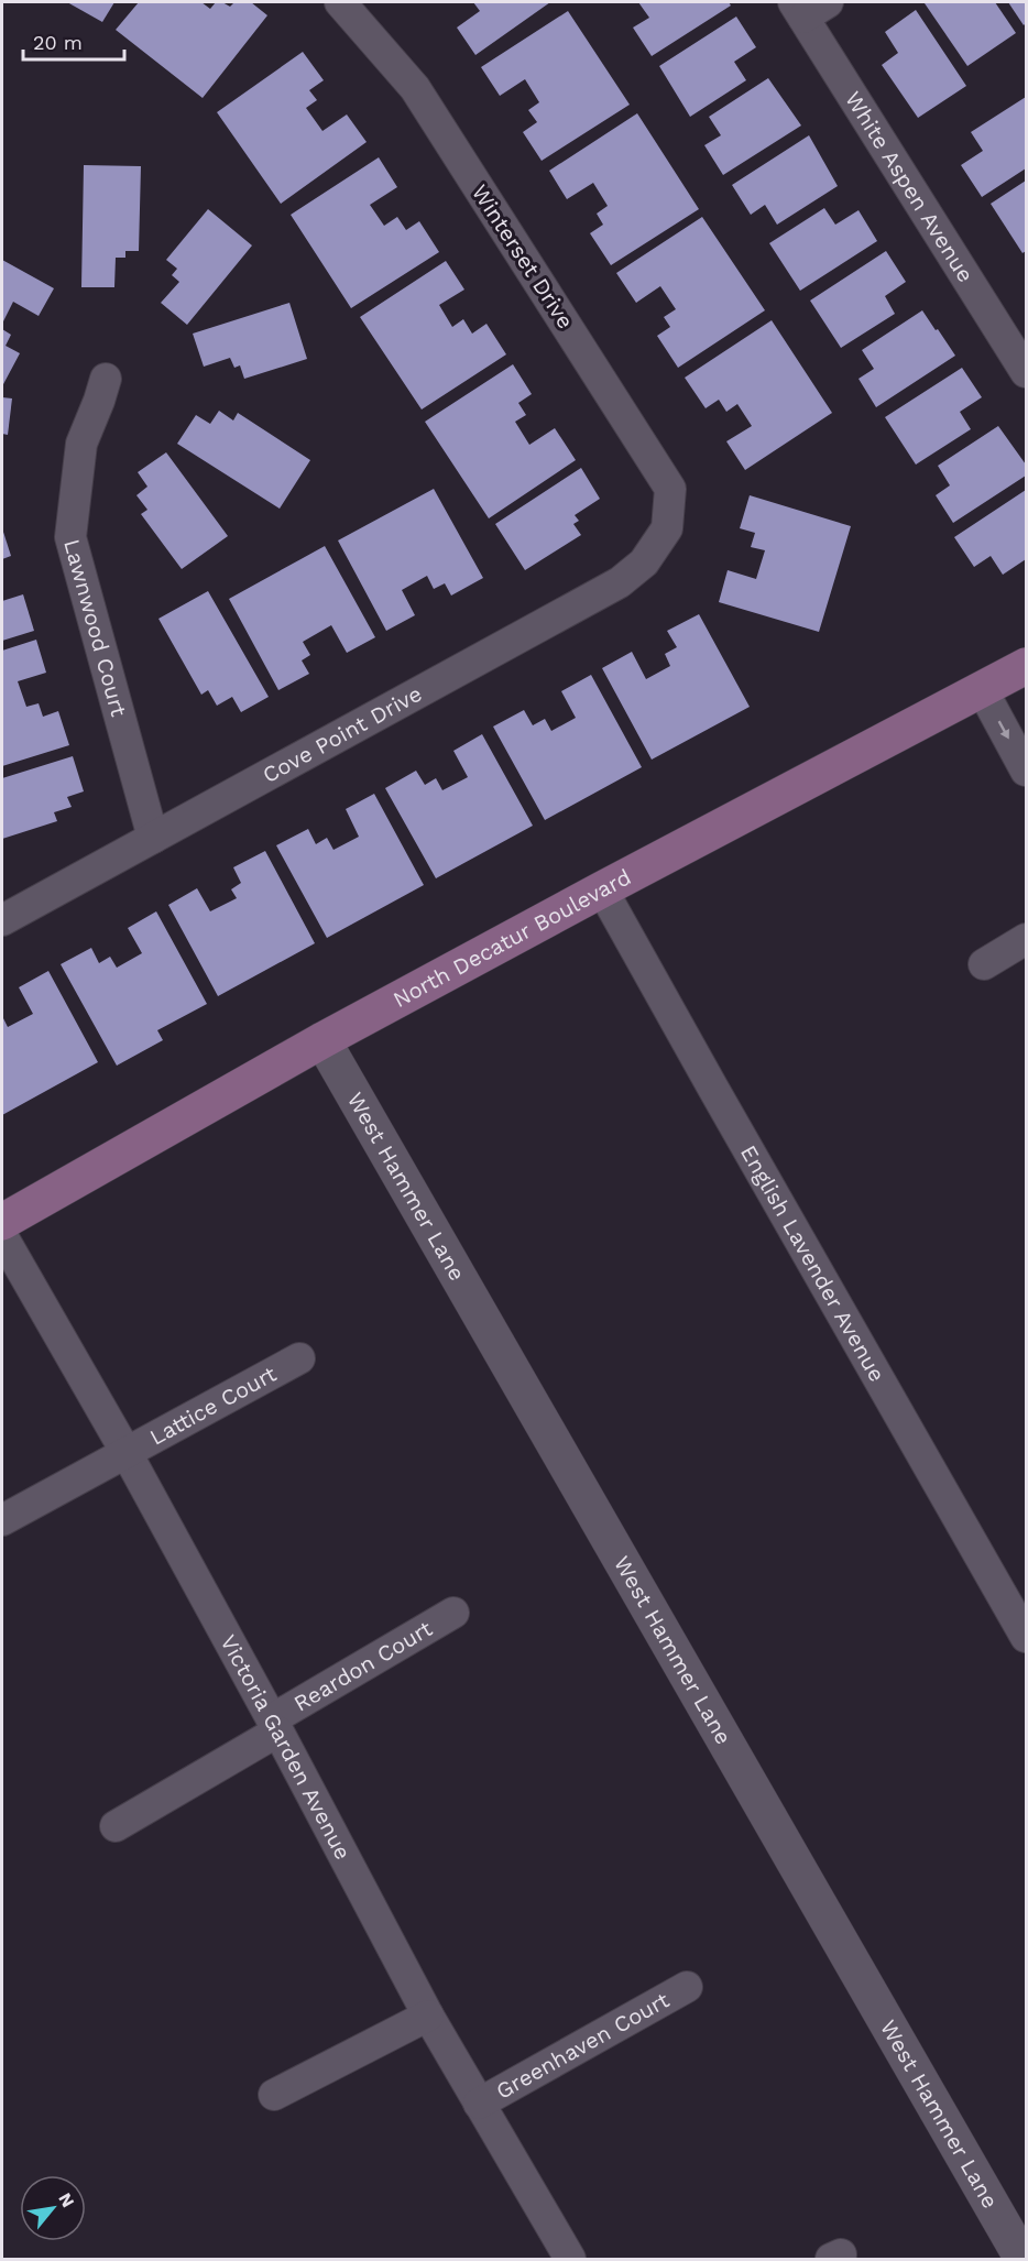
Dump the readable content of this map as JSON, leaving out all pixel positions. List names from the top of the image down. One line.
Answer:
{"streets":{"main road":["North Decatur Boulevard"],"street":["White Aspen Avenue","Winterset Drive","Lawnwood Court","Cove Point Drive","West Hammer Lane","English Lavender Avenue","Lattice Court","Reardon Court","Victoria Garden Avenue","Greenhaven Court"]},"crossings":[["Winterset Drive","Cove Point Drive"],["Lawnwood Court","Cove Point Drive"],["North Decatur Boulevard","West Hammer Lane"],["North Decatur Boulevard","English Lavender Avenue"],["Lattice Court","Victoria Garden Avenue"],["Reardon Court","Victoria Garden Avenue"],["Victoria Garden Avenue","Greenhaven Court"]],"scale_bar":"20 m","north":"top right"}
